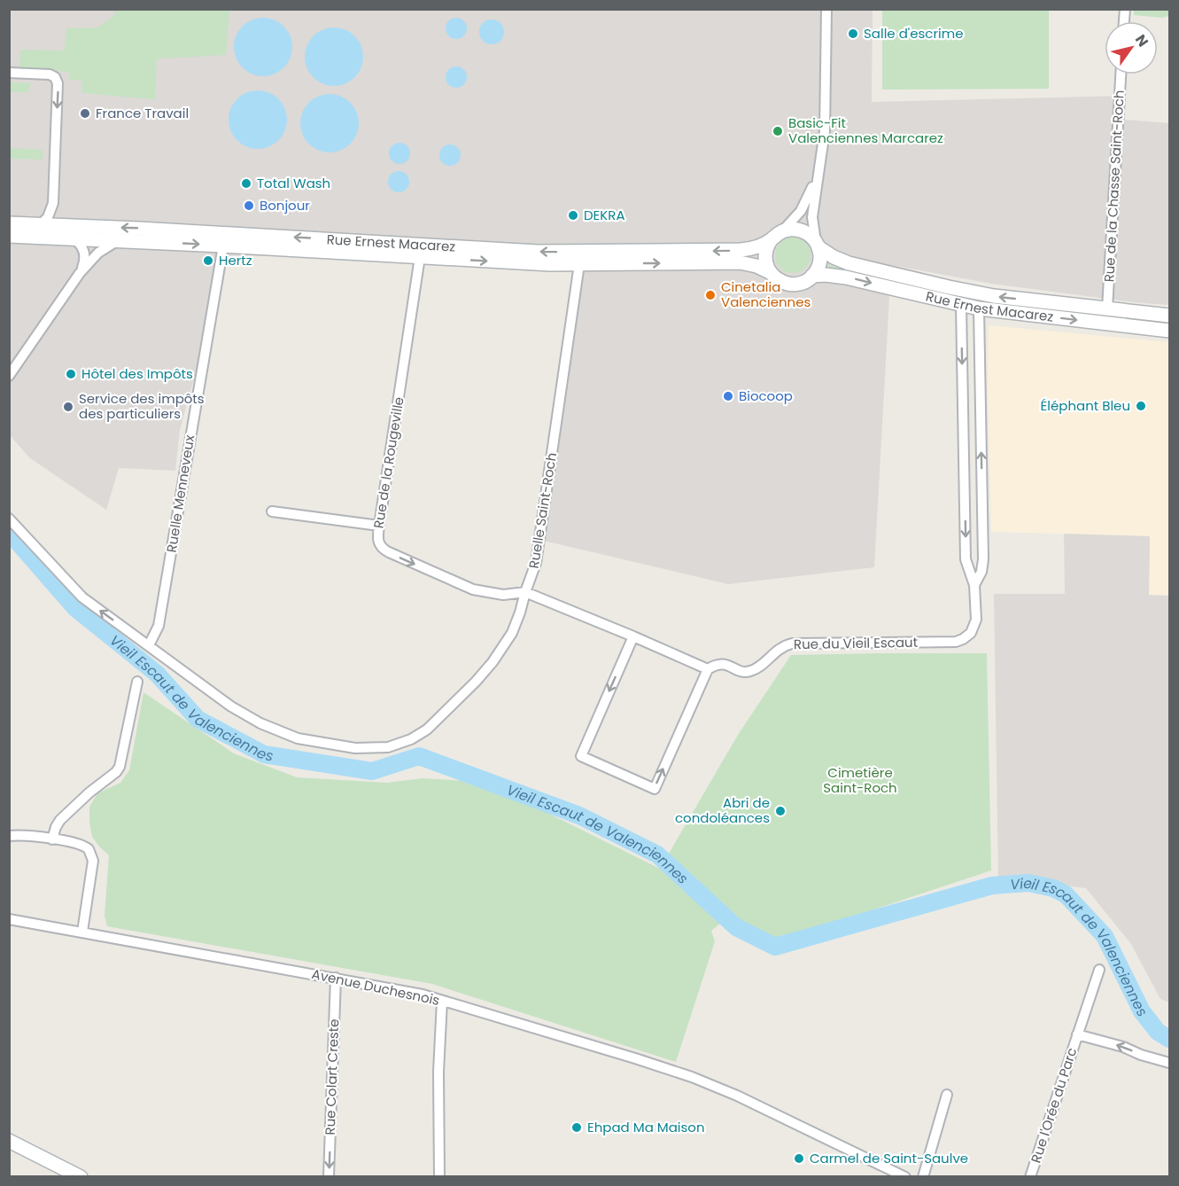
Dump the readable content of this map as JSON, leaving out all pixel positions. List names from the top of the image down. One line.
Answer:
{"streets":{"main road":["Rue Ernest Macarez"],"street":["Rue de la Chasse Saint-Roch","Rue de la Rougeville","Ruelle Menneveux","Ruelle Saint-Roch","Rue du Vieil Escaut","Avenue Duchesnois","Rue Colart Creste","Rue l'Orée du Parc"]},"crossings":[["Rue de la Chasse Saint-Roch","Rue Ernest Macarez"],["Rue Ernest Macarez","Rue de la Rougeville"],["Rue Ernest Macarez","Ruelle Menneveux"],["Rue Ernest Macarez","Ruelle Saint-Roch"],["Rue Ernest Macarez","Rue du Vieil Escaut"],["Rue de la Rougeville","Ruelle Saint-Roch"],["Rue de la Rougeville","Rue du Vieil Escaut"],["Ruelle Menneveux","Ruelle Saint-Roch"],["Ruelle Saint-Roch","Rue du Vieil Escaut"],["Avenue Duchesnois","Rue Colart Creste"]],"one_way":["Rue de la Rougeville","Rue Colart Creste"],"water":["Vieil Escaut de Valenciennes"],"parks":["Cimetière Saint-Roch"],"places":["Salle d'escrime","France Travail","Basic-Fit Valenciennes Marcarez","Total Wash","Bonjour","DEKRA","Hertz","Cinetalia Valenciennes","Hôtel des Impôts","Biocoop","Éléphant Bleu","Service des impôts des particuliers","Abri de condoléances","Ehpad Ma Maison","Carmel de Saint-Saulve"],"north":"top right"}
